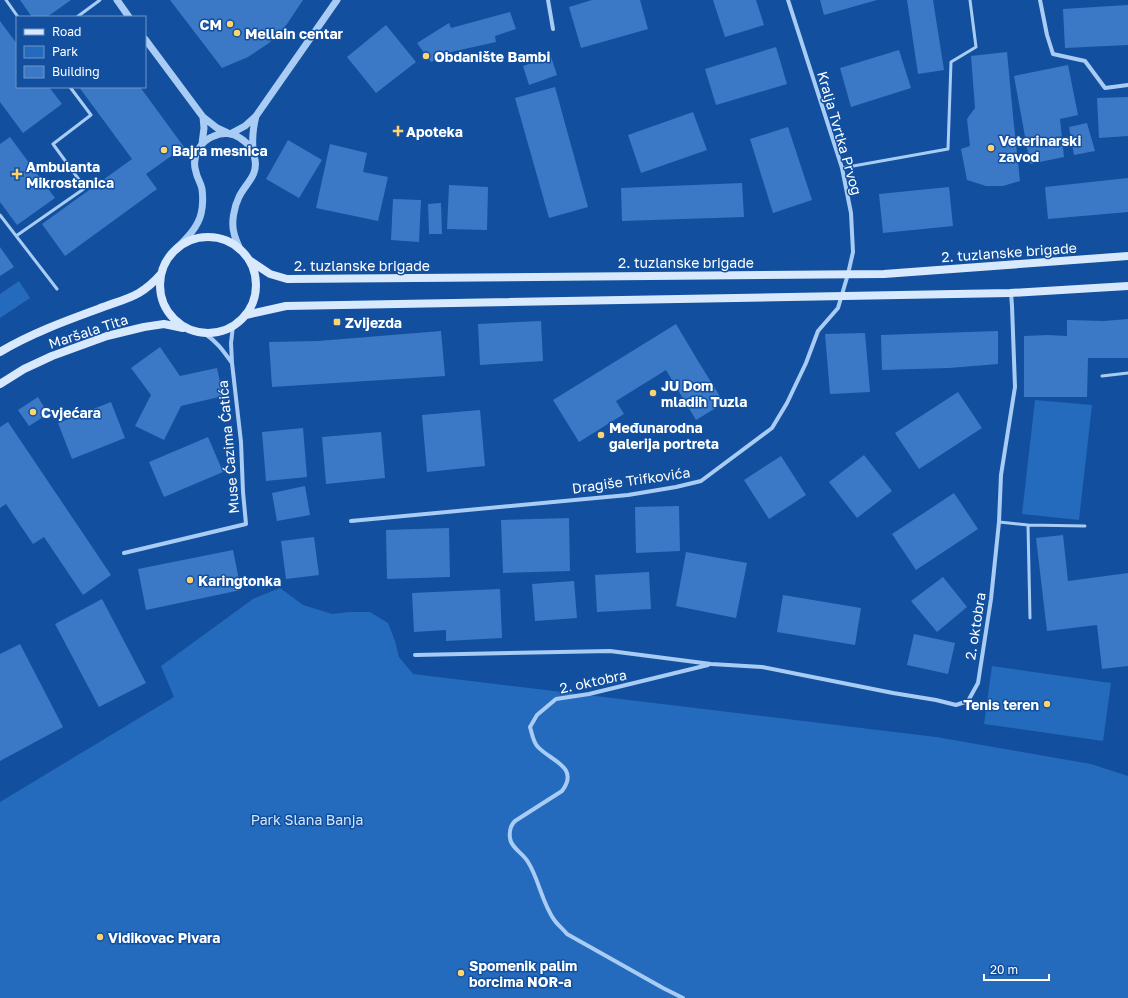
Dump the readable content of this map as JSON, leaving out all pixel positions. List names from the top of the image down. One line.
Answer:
{"streets":{"main road":["2. tuzlanske brigade","Maršala Tita"],"street":["Kralja Tvrtka Prvog","Muse Ćazima Ćatića","Dragiše Trifkovića","2. oktobra"]},"crossings":[["Kralja Tvrtka Prvog","2. tuzlanske brigade"],["Kralja Tvrtka Prvog","Dragiše Trifkovića"],["2. tuzlanske brigade","Maršala Tita"],["2. tuzlanske brigade","Dragiše Trifkovića"]],"parks":["Park Slana Banja"],"places":{"other":["CM","Mellain centar","Obdanište Bambi","Veterinarski zavod","Bajra mesnica","JU Dom mladih Tuzla","Cvjećara","Međunarodna galerija portreta","Karingtonka","Tenis teren","Vidikovac Pivara","Spomenik palim borcima NOR-a"],"health":["Apoteka","Ambulanta Mikrostanica"],"transit":["Zvijezda"]},"legend":["Road","Park","Building"],"scale_bar":"20 m"}
